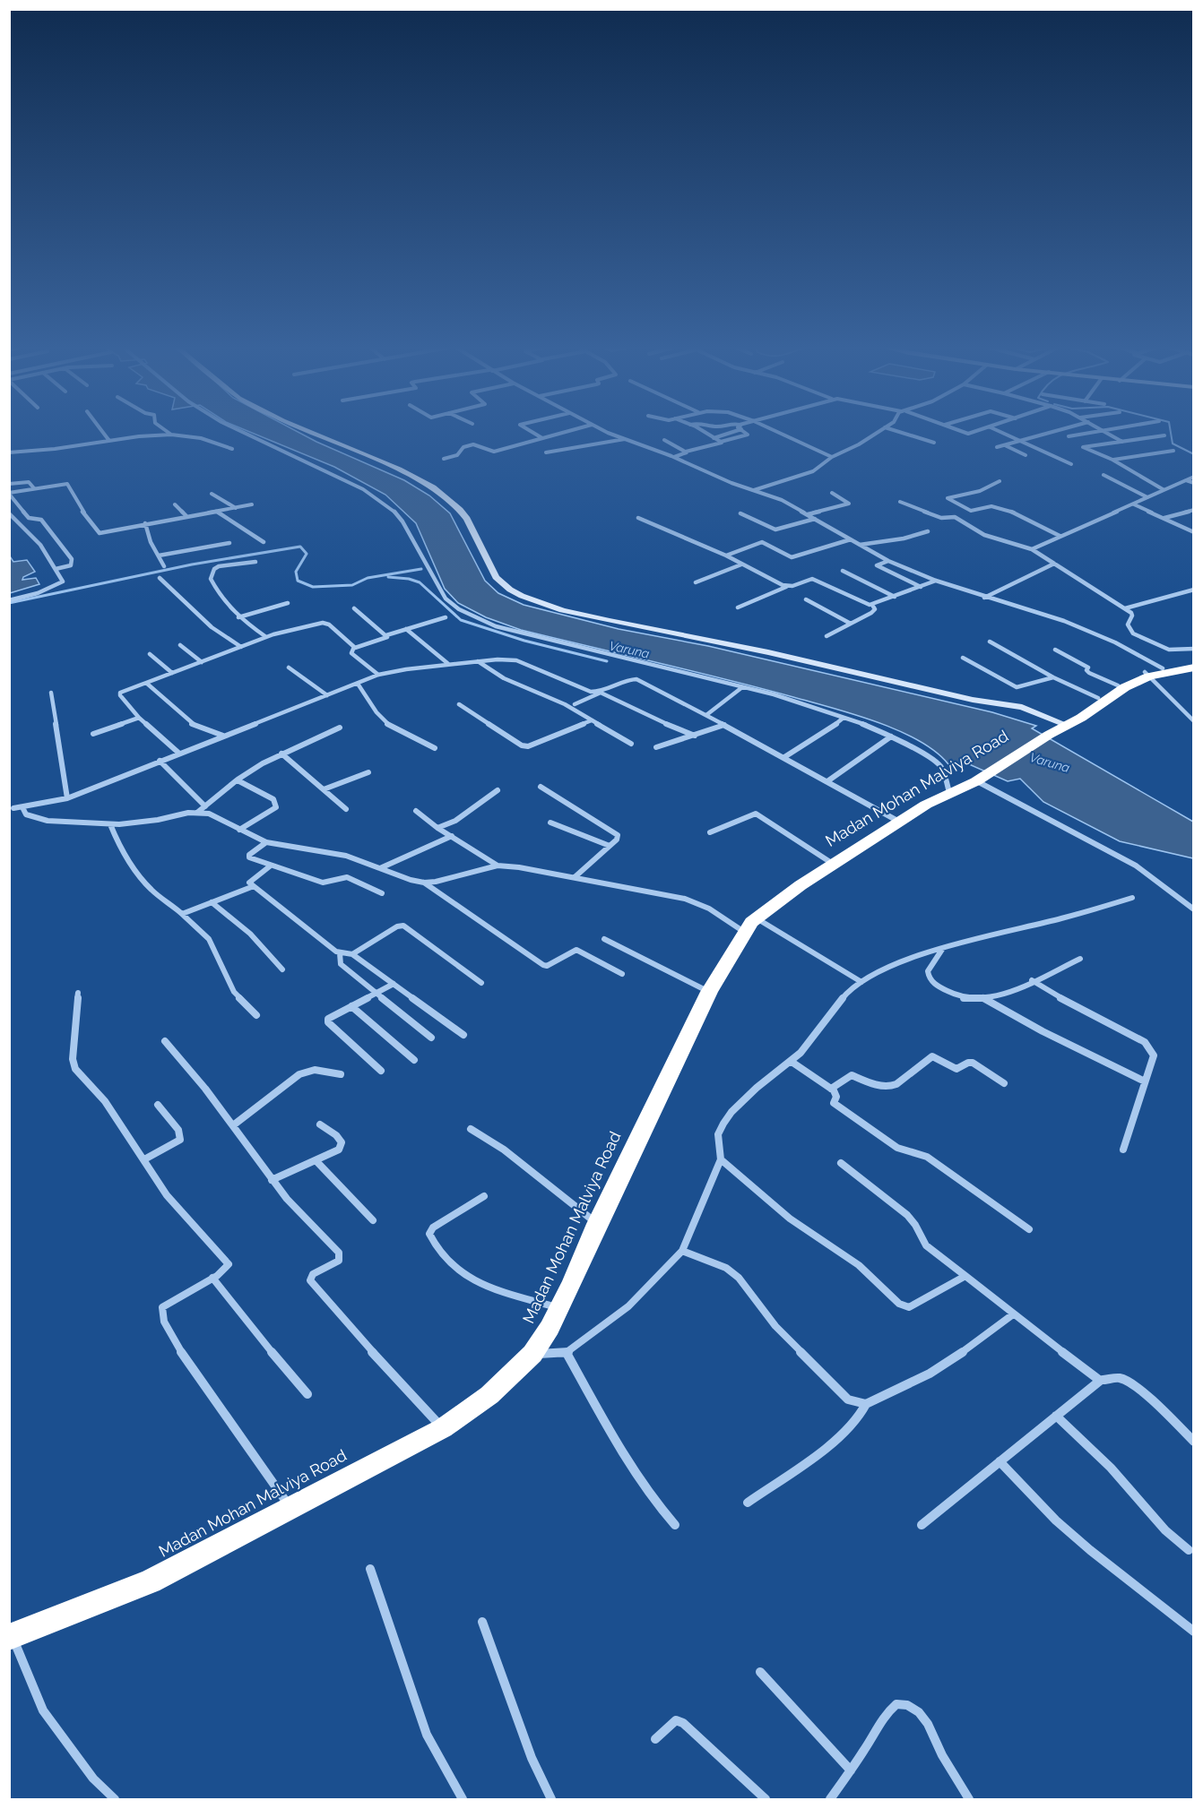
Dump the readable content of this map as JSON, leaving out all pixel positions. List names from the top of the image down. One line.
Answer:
{"streets":{"highway":["Madan Mohan Malviya Road"]},"water":["Varuna"]}
